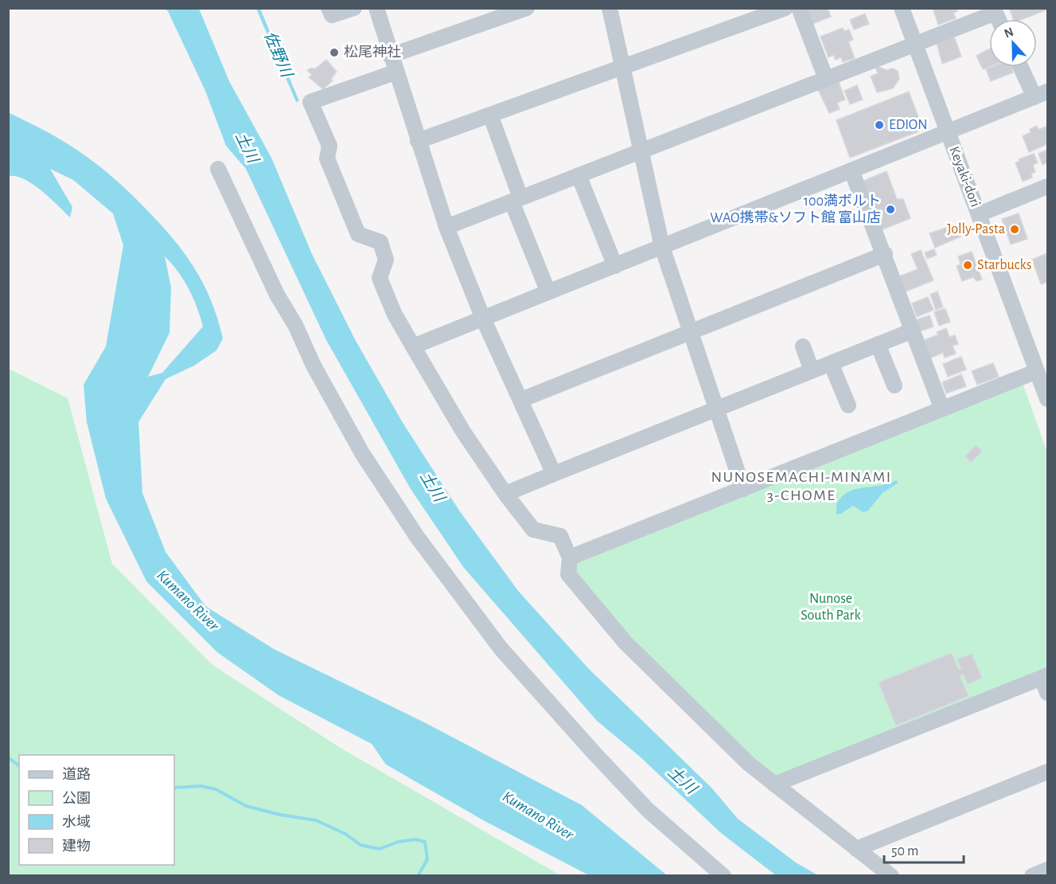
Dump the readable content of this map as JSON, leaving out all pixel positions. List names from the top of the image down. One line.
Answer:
{"streets":{"street":["Keyaki-dori"]},"districts":["NUNOSEMACHI-MINAMI 3-CHOME"],"water":["佐野川","土川","Kumano River"],"parks":["Nunose South Park"],"places":["松尾神社","EDION","100満ボルト WAO携帯&ソフト館 富山店","Jolly-Pasta","Starbucks"],"legend":["道路","公園","水域","建物"],"scale_bar":"50 m","north":"top"}
